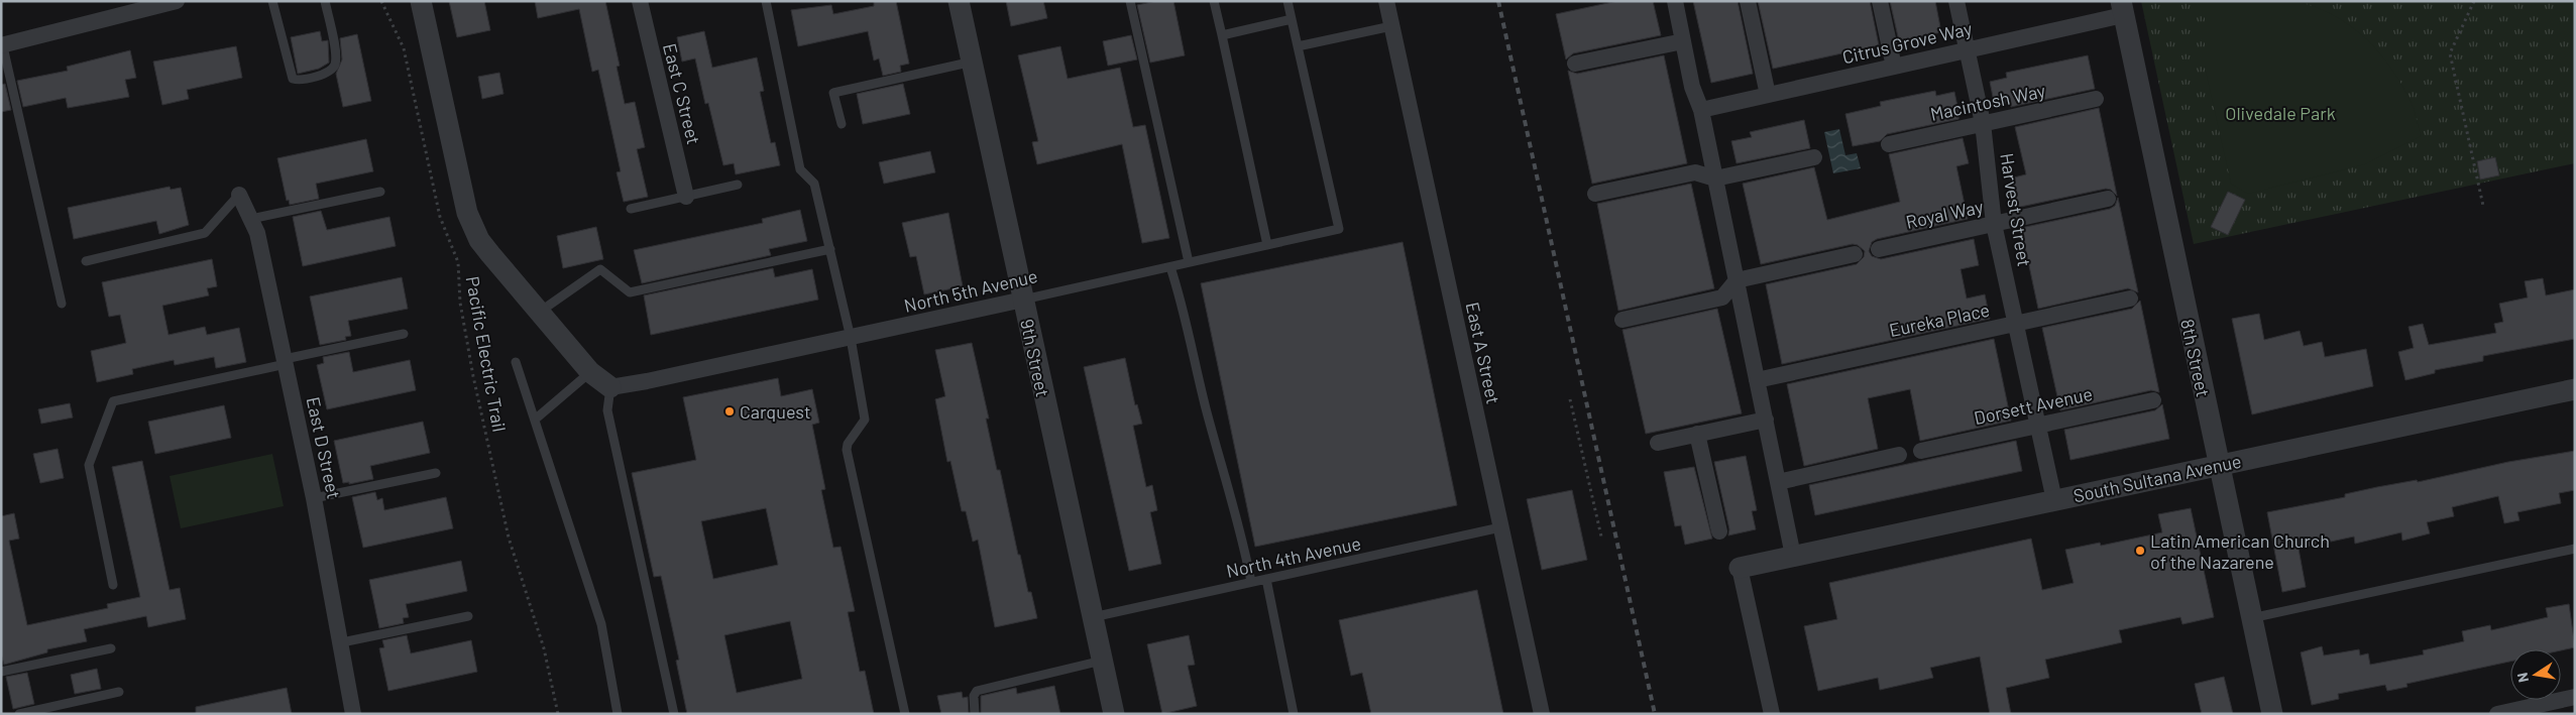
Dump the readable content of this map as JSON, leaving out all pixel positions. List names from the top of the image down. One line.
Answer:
{"streets":{"street":["Citrus Grove Way","East C Street","Macintosh Way","Harvest Street","Royal Way","North 5th Avenue","Eureka Place","East A Street","9th Street","8th Street","Dorsett Avenue","East D Street","South Sultana Avenue"],"lane":["North 4th Avenue"],"path":["Pacific Electric Trail"]},"crossings":[["Citrus Grove Way","Harvest Street"],["Citrus Grove Way","8th Street"],["Macintosh Way","Harvest Street"],["Harvest Street","Royal Way"],["Harvest Street","Eureka Place"],["Harvest Street","Dorsett Avenue"],["Harvest Street","South Sultana Avenue"],["North 5th Avenue","9th Street"],["East A Street","North 4th Avenue"],["9th Street","North 4th Avenue"],["8th Street","South Sultana Avenue"]],"parks":["Olivedale Park"],"places":["Carquest","Latin American Church of the Nazarene"],"north":"left"}
